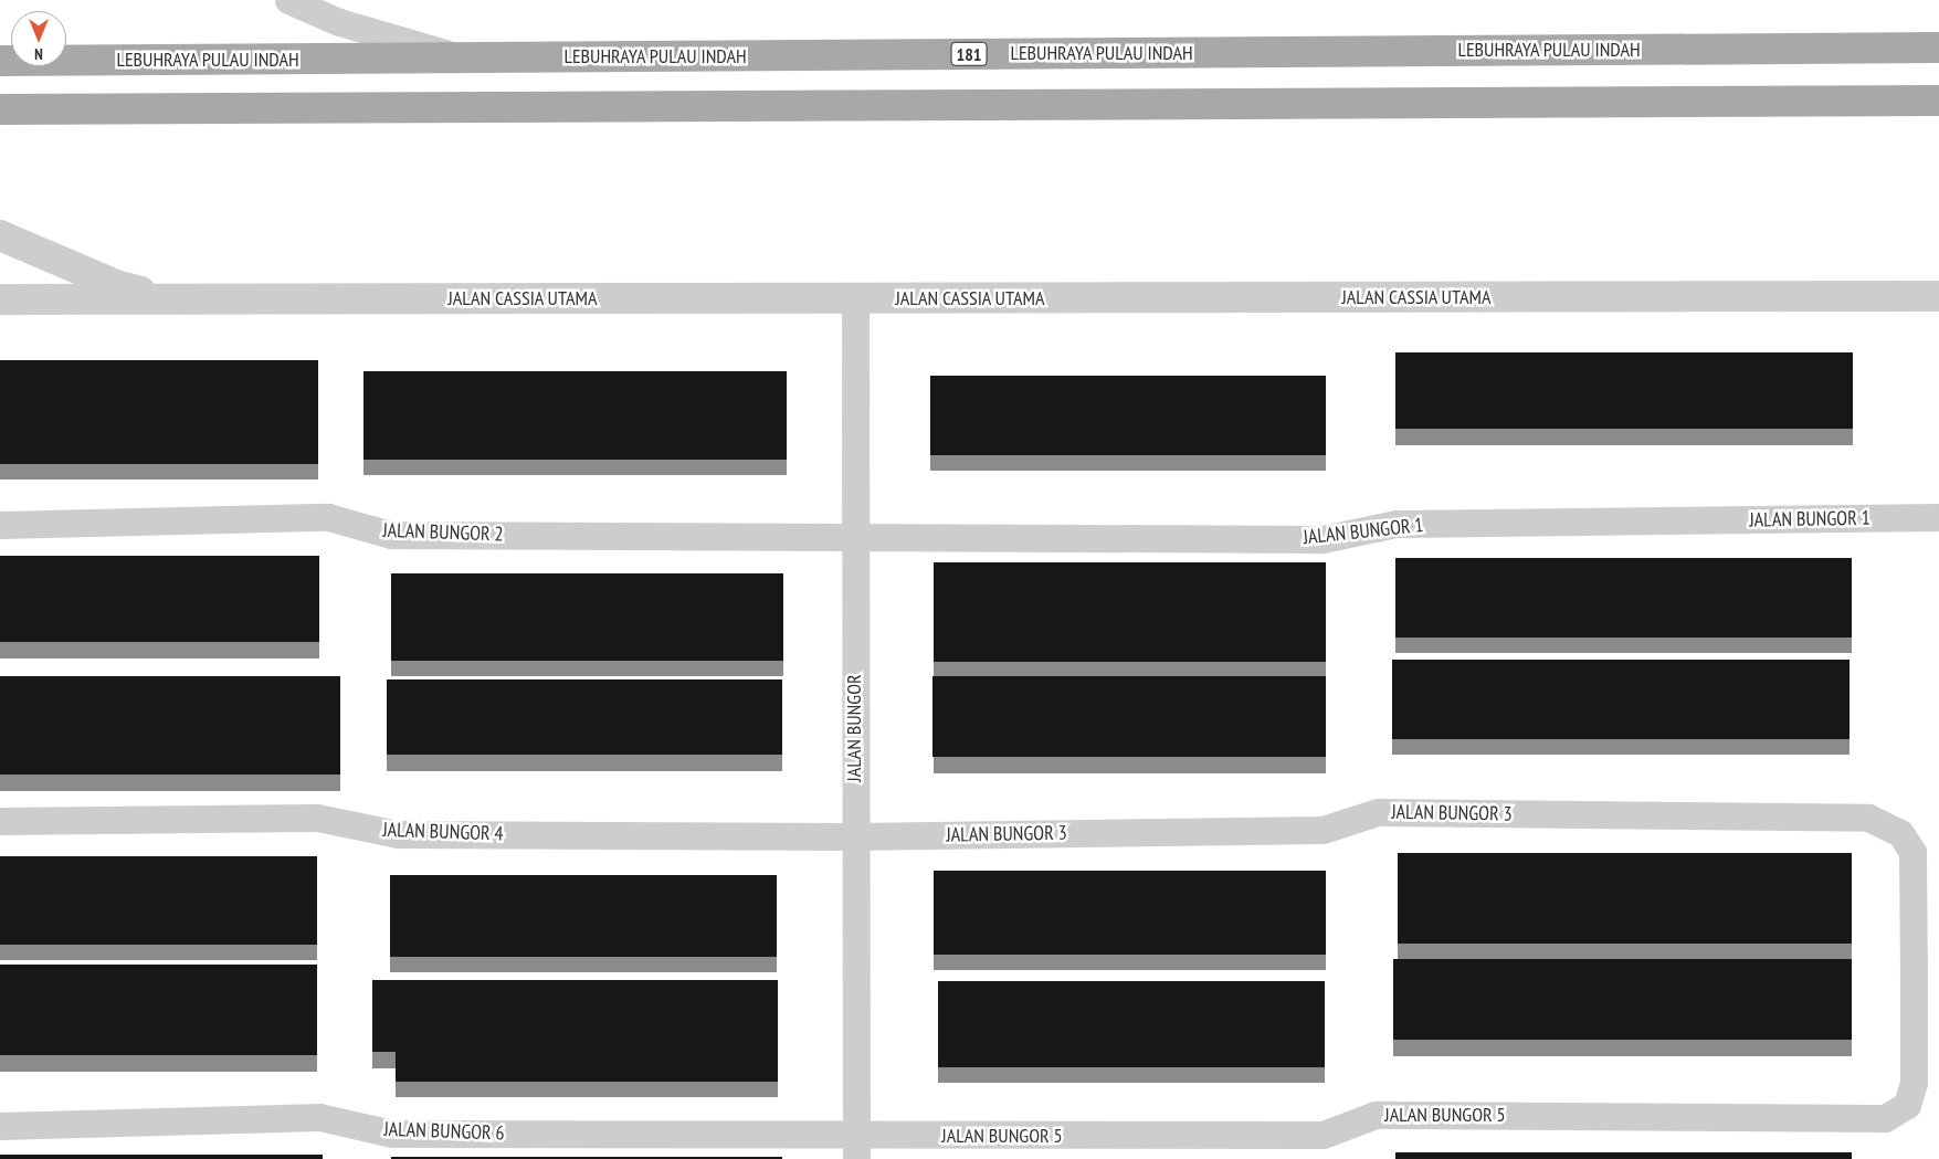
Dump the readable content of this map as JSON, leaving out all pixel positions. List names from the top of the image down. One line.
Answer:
{"streets":{"main road":["LEBUHRAYA PULAU INDAH","181"],"street":["JALAN CASSIA UTAMA","JALAN BUNGOR 1","JALAN BUNGOR 2","JALAN BUNGOR","JALAN BUNGOR 3","JALAN BUNGOR 4","JALAN BUNGOR 5","JALAN BUNGOR 6"]},"crossings":[["JALAN CASSIA UTAMA","JALAN BUNGOR"],["JALAN BUNGOR 1","JALAN BUNGOR 2"],["JALAN BUNGOR 1","JALAN BUNGOR"],["JALAN BUNGOR 2","JALAN BUNGOR"],["JALAN BUNGOR","JALAN BUNGOR 3"],["JALAN BUNGOR","JALAN BUNGOR 4"],["JALAN BUNGOR","JALAN BUNGOR 5"],["JALAN BUNGOR","JALAN BUNGOR 6"],["JALAN BUNGOR 3","JALAN BUNGOR 4"],["JALAN BUNGOR 3","JALAN BUNGOR 5"],["JALAN BUNGOR 5","JALAN BUNGOR 6"]],"north":"bottom"}
